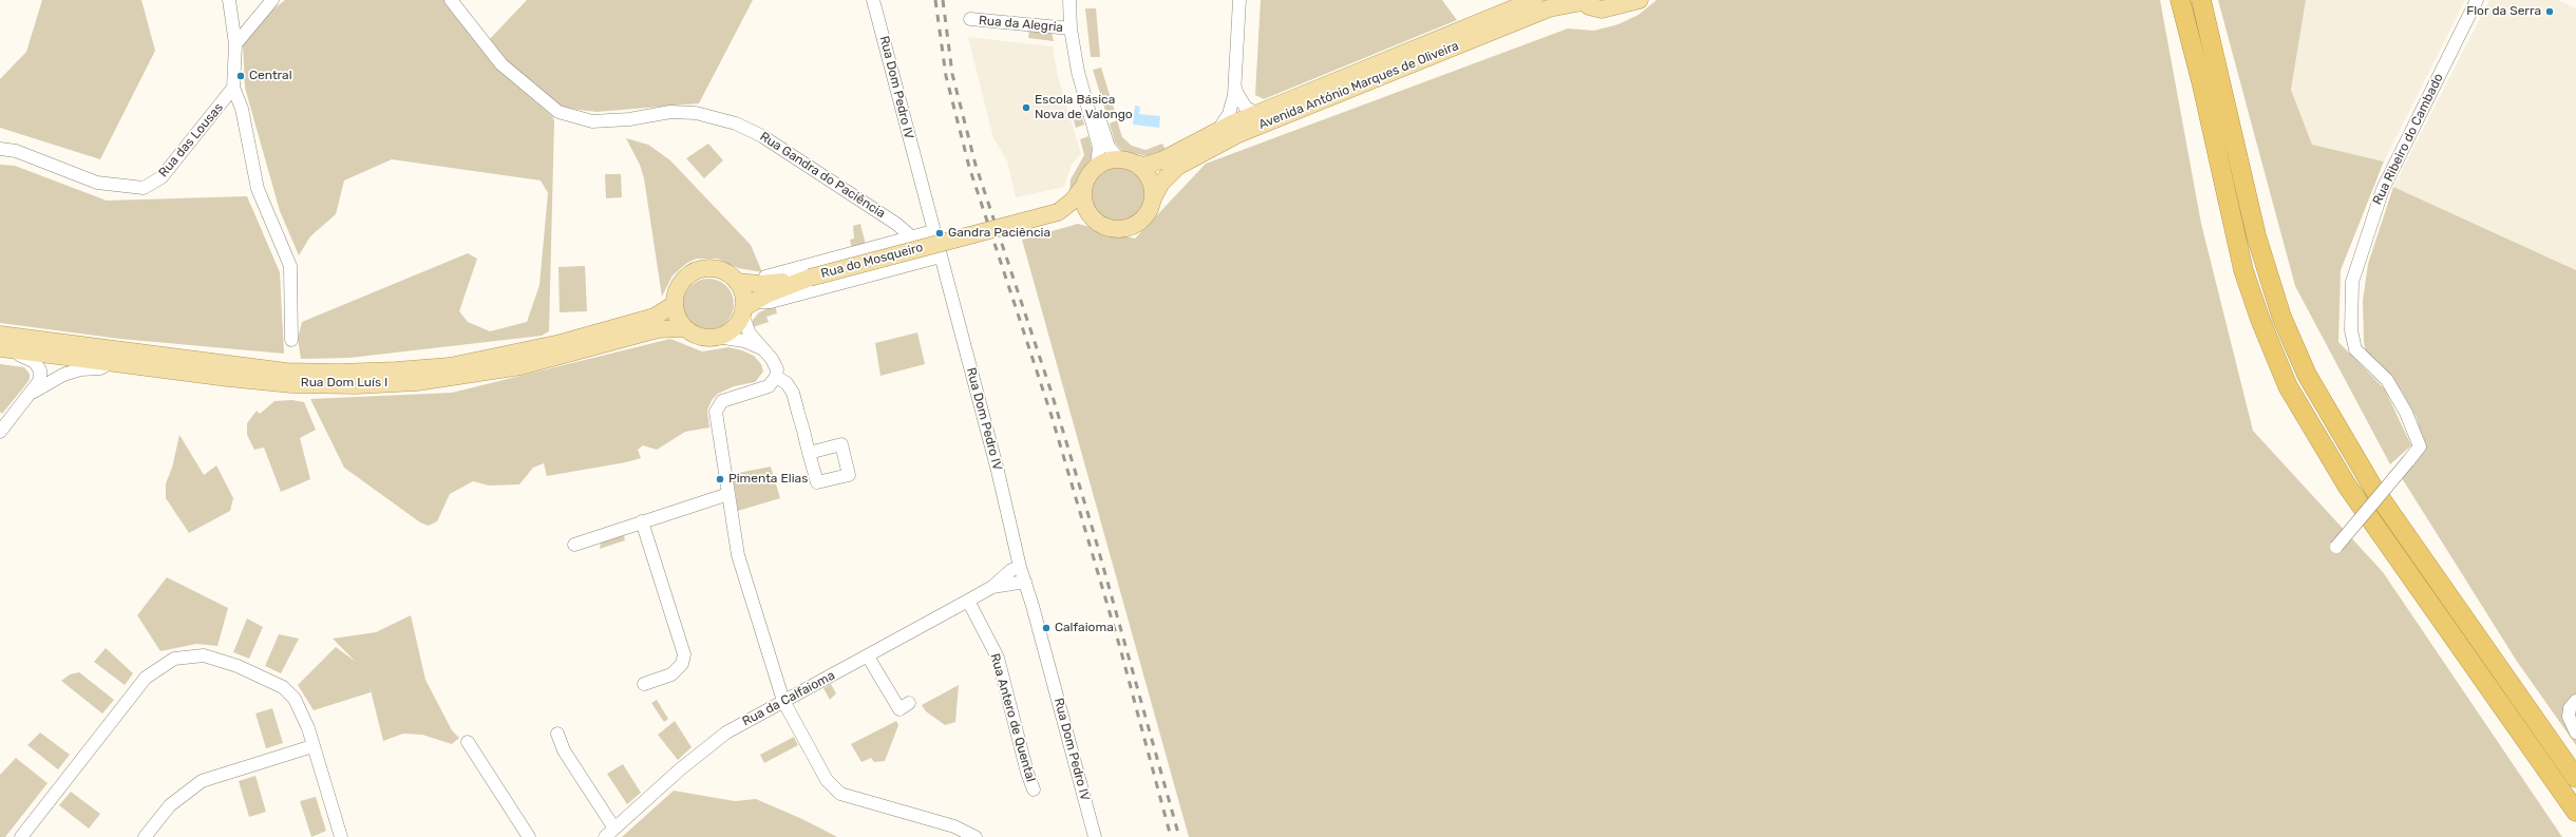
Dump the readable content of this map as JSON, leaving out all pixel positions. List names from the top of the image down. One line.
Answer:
{"streets":{"main road":["Avenida António Marques de Oliveira","Rua do Mosqueiro","Rua Dom Luís I"],"street":["Rua da Alegria","Rua Dom Pedro IV","Rua Ribeiro do Cambado","Rua das Lousas","Rua Gandra do Paciência","Rua da Calfaioma","Rua Antero de Quental"]},"crossings":[["Avenida António Marques de Oliveira","Rua do Mosqueiro"],["Rua Dom Pedro IV","Rua da Calfaioma"],["Rua da Calfaioma","Rua Antero de Quental"]],"places":["Flor da Serra","Central","Escola Básica Nova de Valongo","Gandra Paciência","Pimenta Elias","Calfaioma"]}
